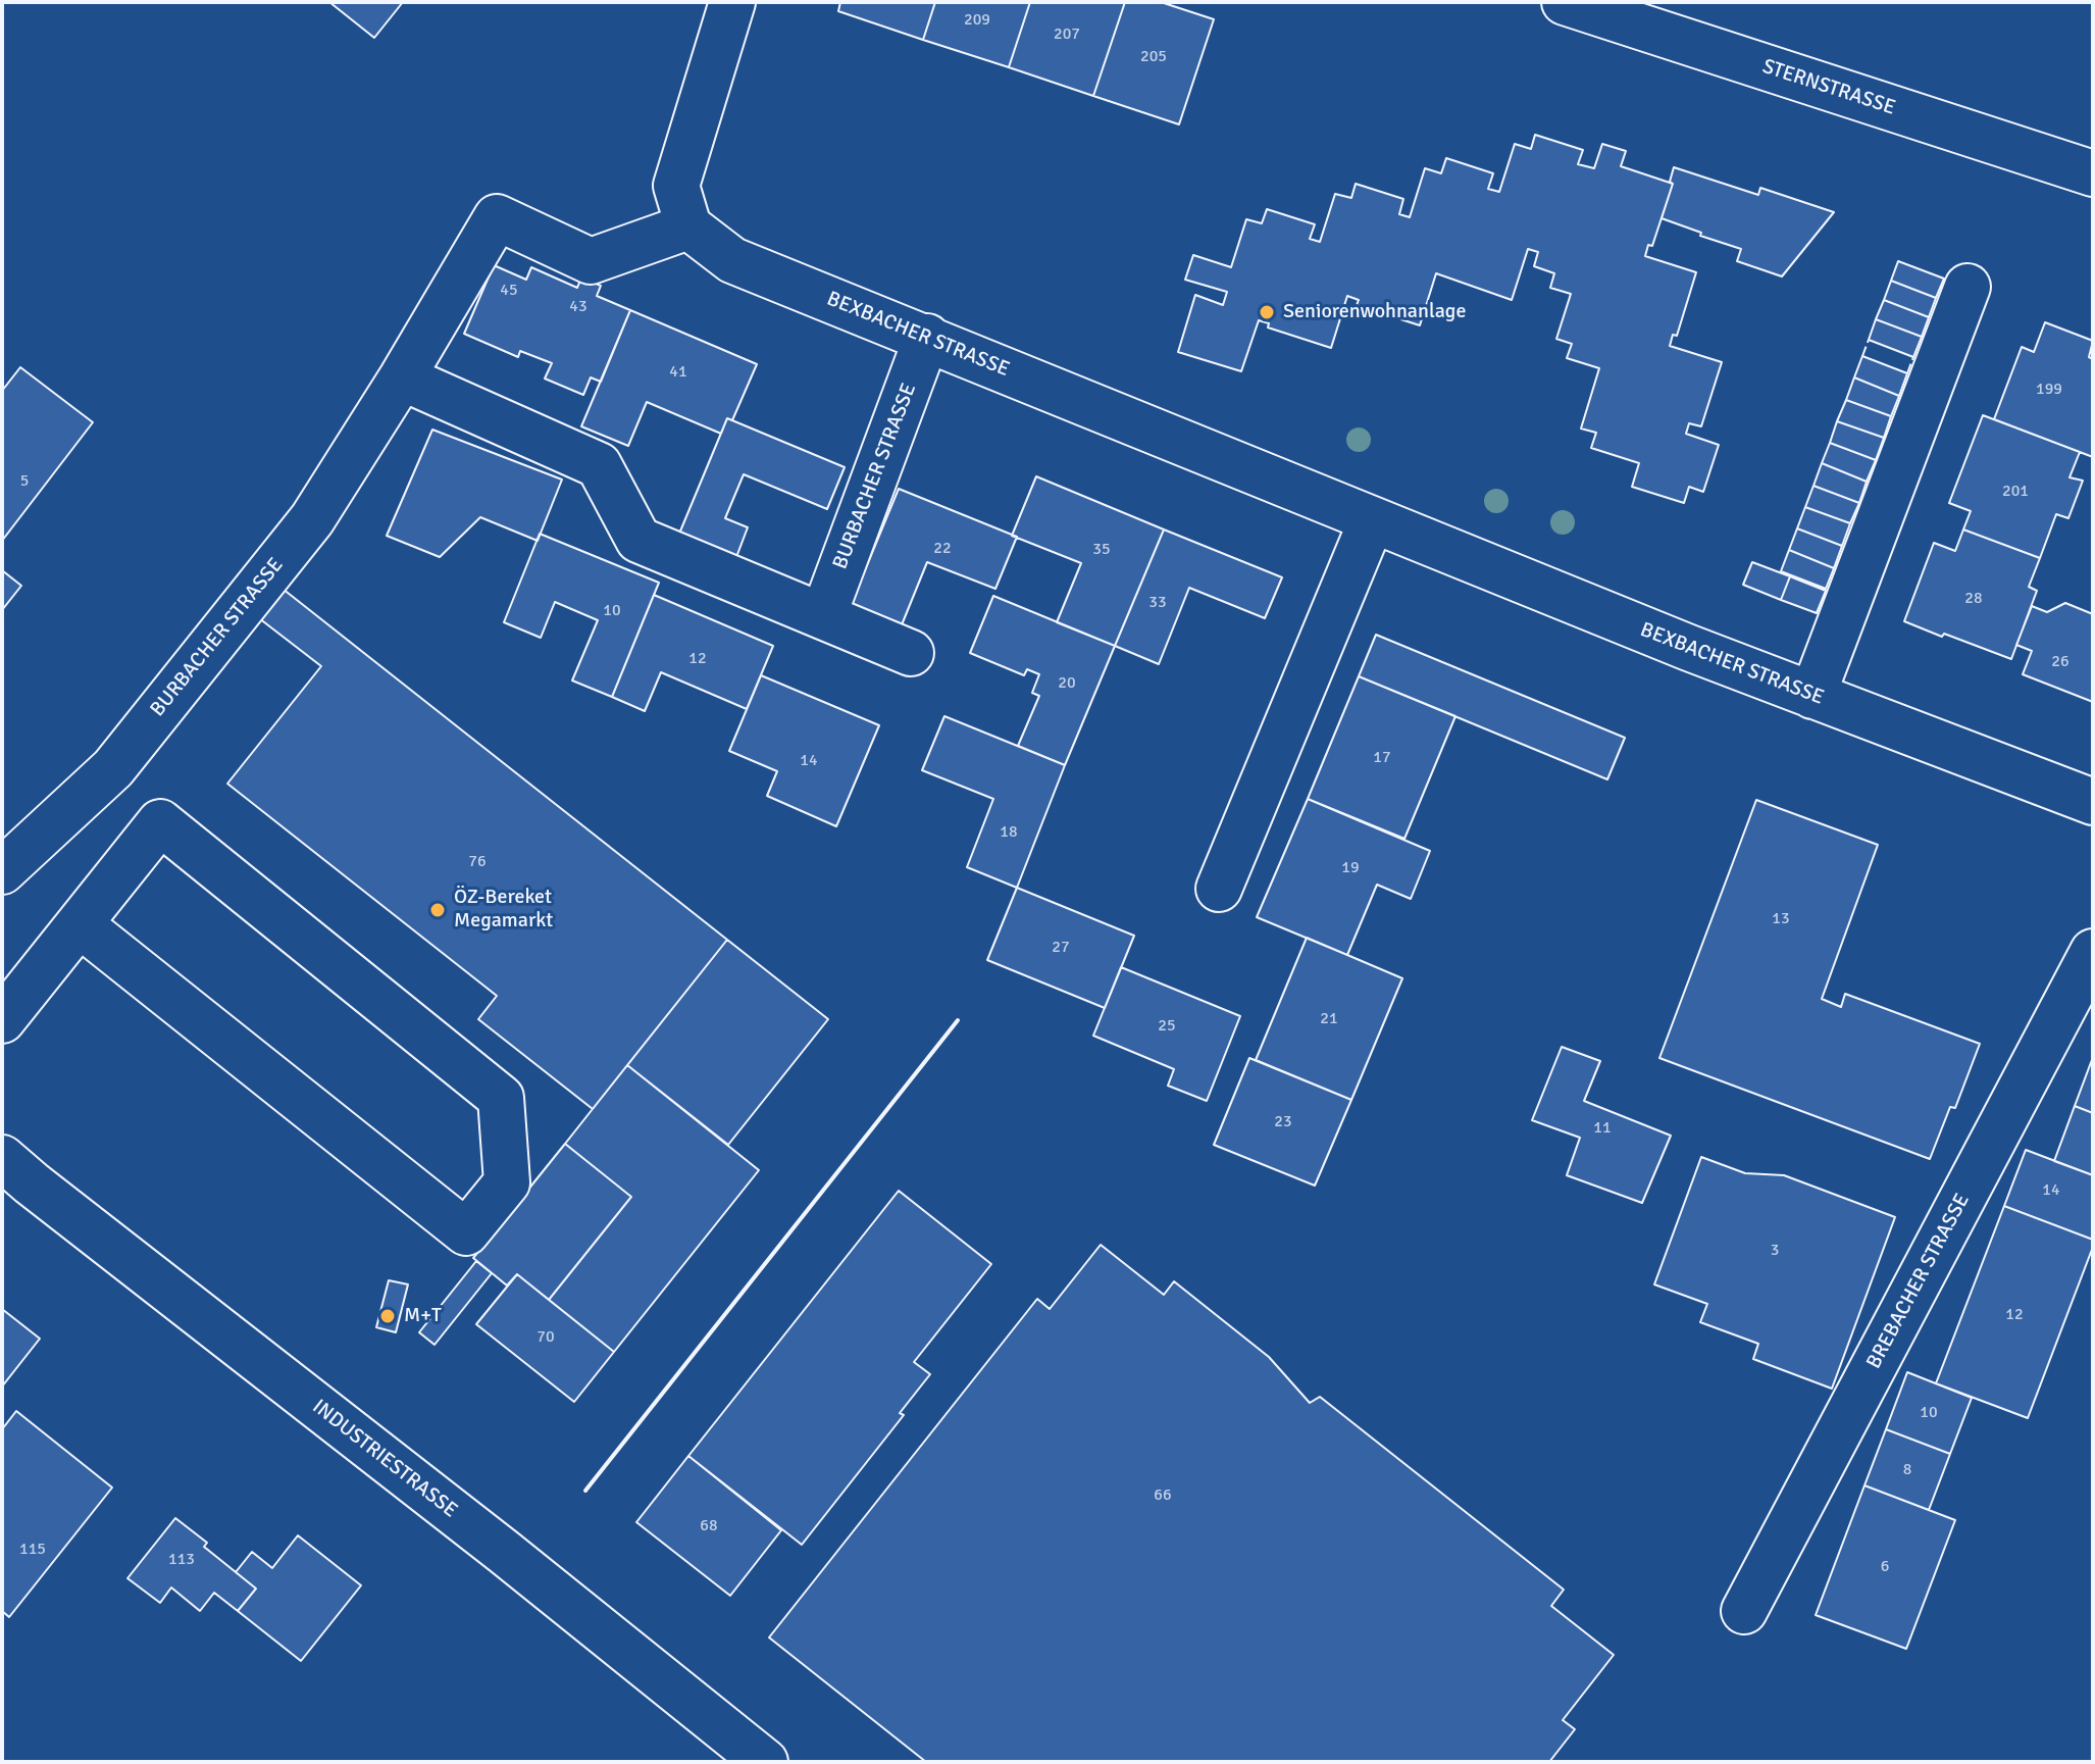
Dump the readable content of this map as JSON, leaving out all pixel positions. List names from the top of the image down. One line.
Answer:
{"streets":{"street":["STERNSTRASSE","BEXBACHER STRASSE","BURBACHER STRASSE","BREBACHER STRASSE","INDUSTRIESTRASSE"]},"crossings":[["BEXBACHER STRASSE","BURBACHER STRASSE"]],"places":["Seniorenwohnanlage","ÖZ-Bereket Megamarkt","M+T"],"house_numbers":["209","207","205","45","43","41","199","5","201","22","35","28","33","10","12","26","20","17","14","18","76","19","13","27","21","25","23","11","14","3","12","70","10","8","66","68","115","113","6"]}
